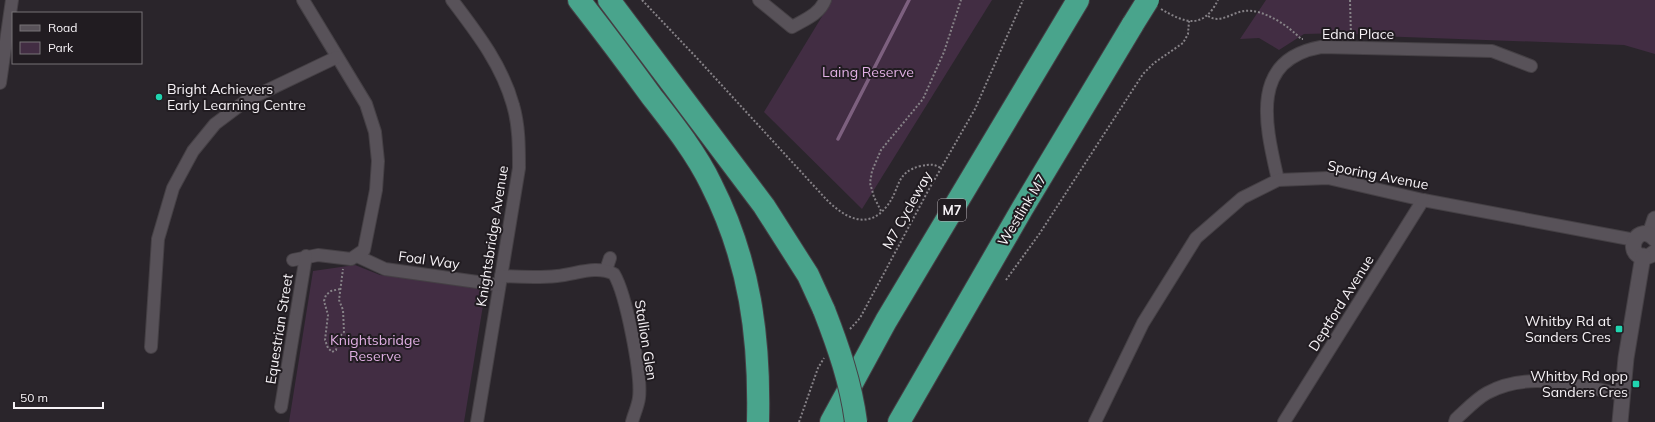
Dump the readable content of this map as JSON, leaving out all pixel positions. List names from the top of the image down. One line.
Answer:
{"streets":{"highway":["M7","Westlink M7"],"street":["Edna Place","Sporing Avenue","Knightsbridge Avenue","Foal Way","Deptford Avenue","Equestrian Street","Stallion Glen"],"path":["M7 Cycleway"]},"crossings":[["Edna Place","Sporing Avenue"],["Sporing Avenue","Deptford Avenue"],["Knightsbridge Avenue","Foal Way"],["Foal Way","Equestrian Street"]],"parks":["Laing Reserve","Knightsbridge Reserve"],"places":{"other":["Bright Achievers Early Learning Centre"],"transit":["Whitby Rd at Sanders Cres","Whitby Rd opp Sanders Cres"]},"legend":["Road","Park"],"scale_bar":"50 m"}
